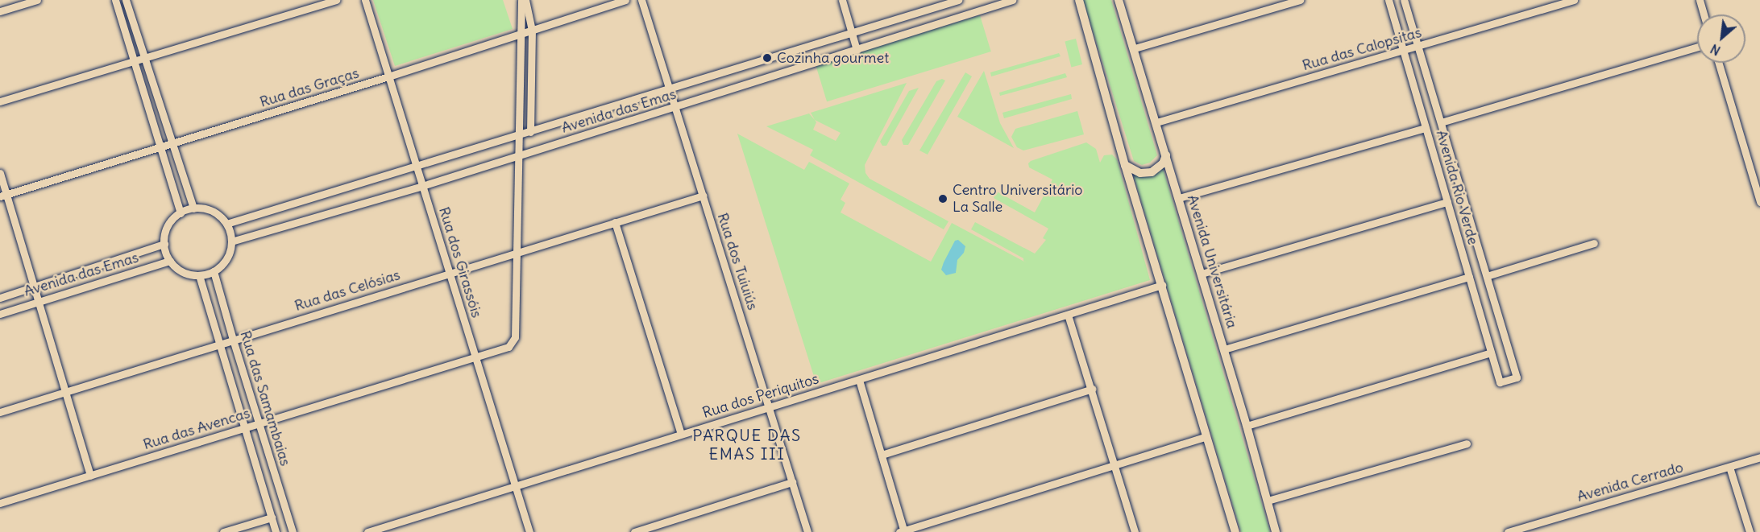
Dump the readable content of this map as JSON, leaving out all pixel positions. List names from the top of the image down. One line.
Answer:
{"streets":{"main road":["Avenida Universitária"],"street":["Rua das Calopsitas","Rua das Graças","Avenida das Emas","Avenida Rio Verde","Rua dos Tuiuiús","Rua dos Girassóis","Rua das Celósias","Rua dos Periquitos","Rua das Samambaias","Rua das Avencas","Avenida Cerrado"]},"crossings":[["Rua das Calopsitas","Avenida Rio Verde"],["Rua das Calopsitas","Avenida Universitária"],["Rua das Graças","Rua dos Girassóis"],["Avenida das Emas","Rua dos Tuiuiús"],["Avenida das Emas","Rua dos Girassóis"],["Avenida das Emas","Rua das Samambaias"],["Rua dos Tuiuiús","Rua das Celósias"],["Rua dos Tuiuiús","Rua dos Periquitos"],["Rua dos Girassóis","Rua das Celósias"],["Rua dos Girassóis","Rua dos Periquitos"],["Rua dos Girassóis","Rua das Avencas"],["Rua das Celósias","Rua das Samambaias"],["Rua das Celósias","Rua das Avencas"],["Rua das Samambaias","Rua das Avencas"]],"districts":["PARQUE DAS EMAS III"],"places":["Cozinha gourmet","Centro Universitário La Salle"],"north":"bottom left"}
